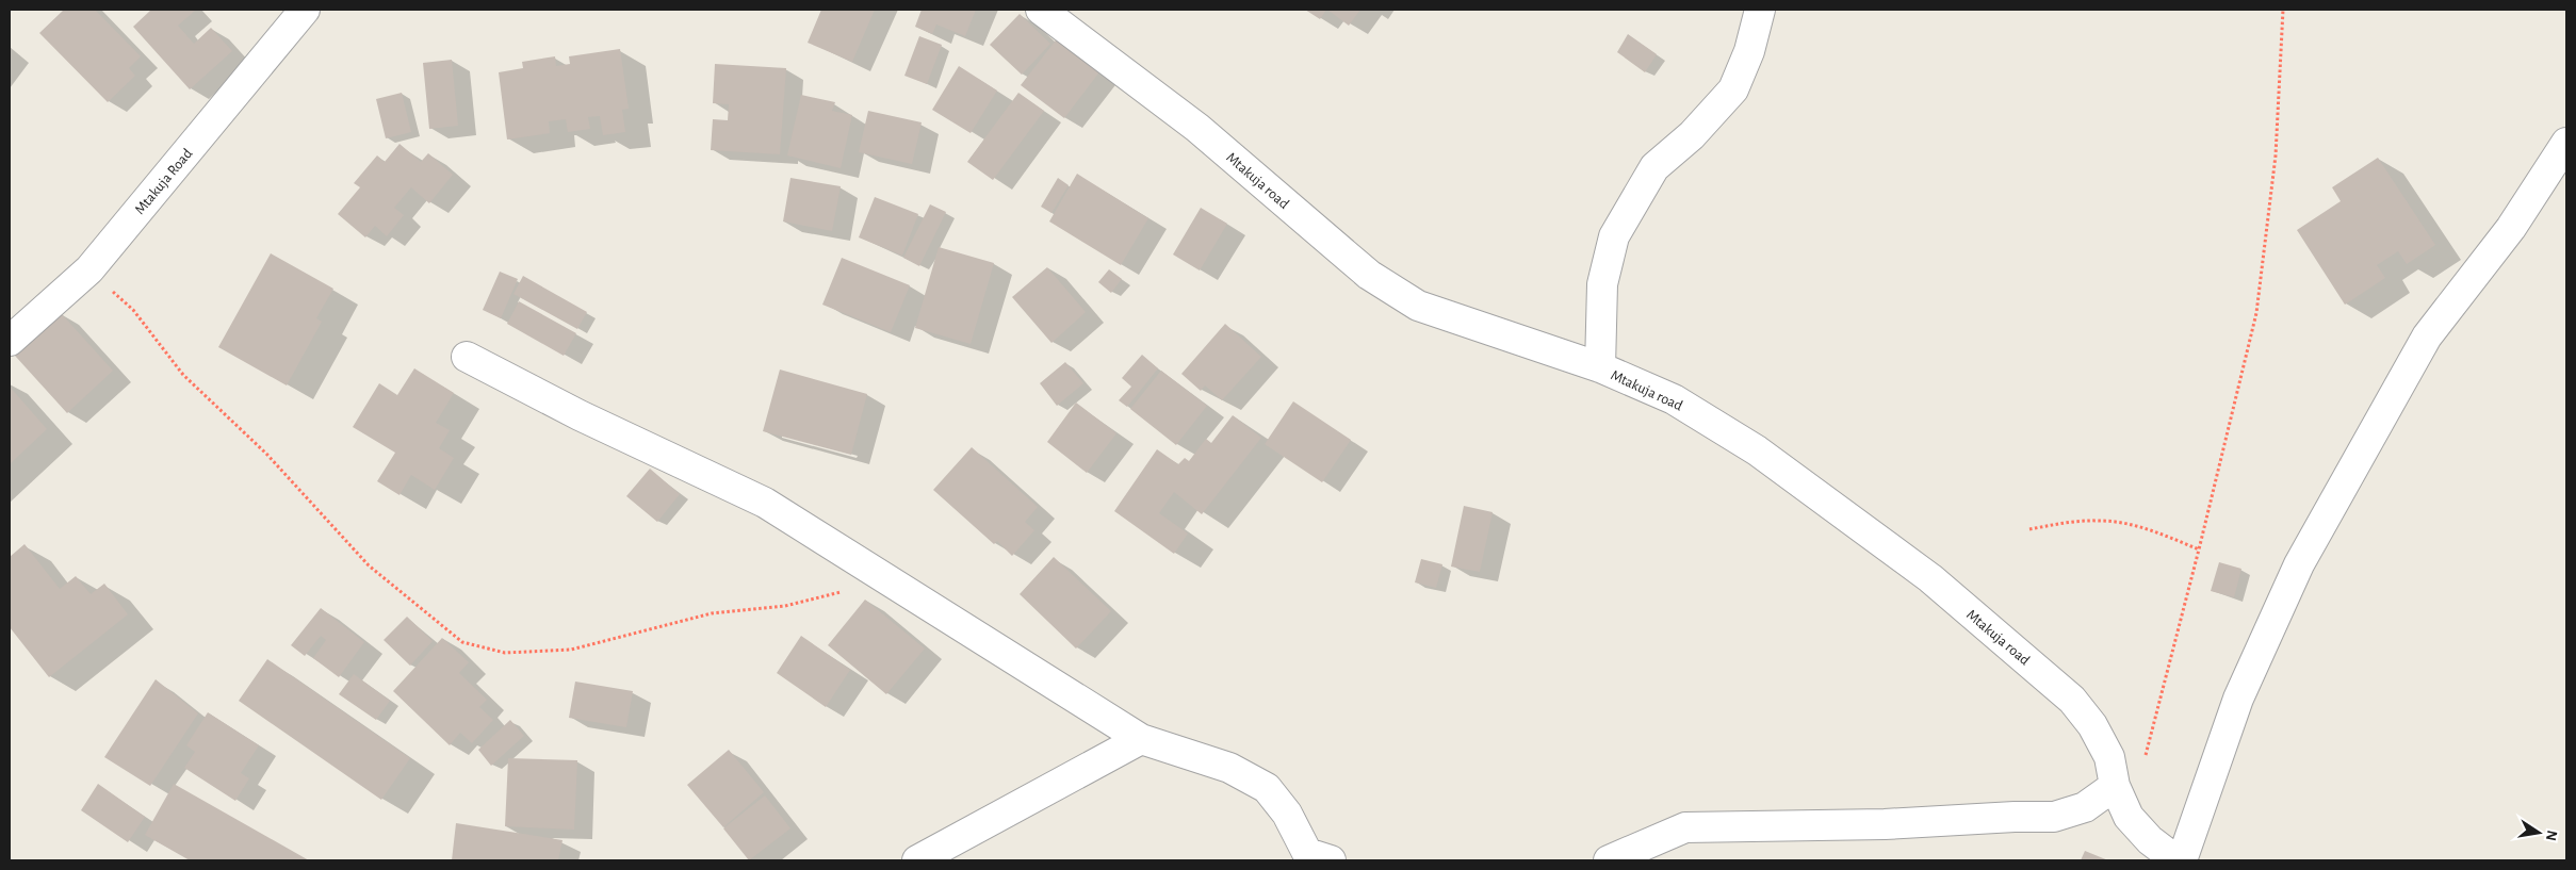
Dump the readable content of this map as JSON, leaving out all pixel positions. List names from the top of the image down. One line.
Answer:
{"streets":{"street":["Mtakuja road","Mtakuja Road"]},"north":"right"}
